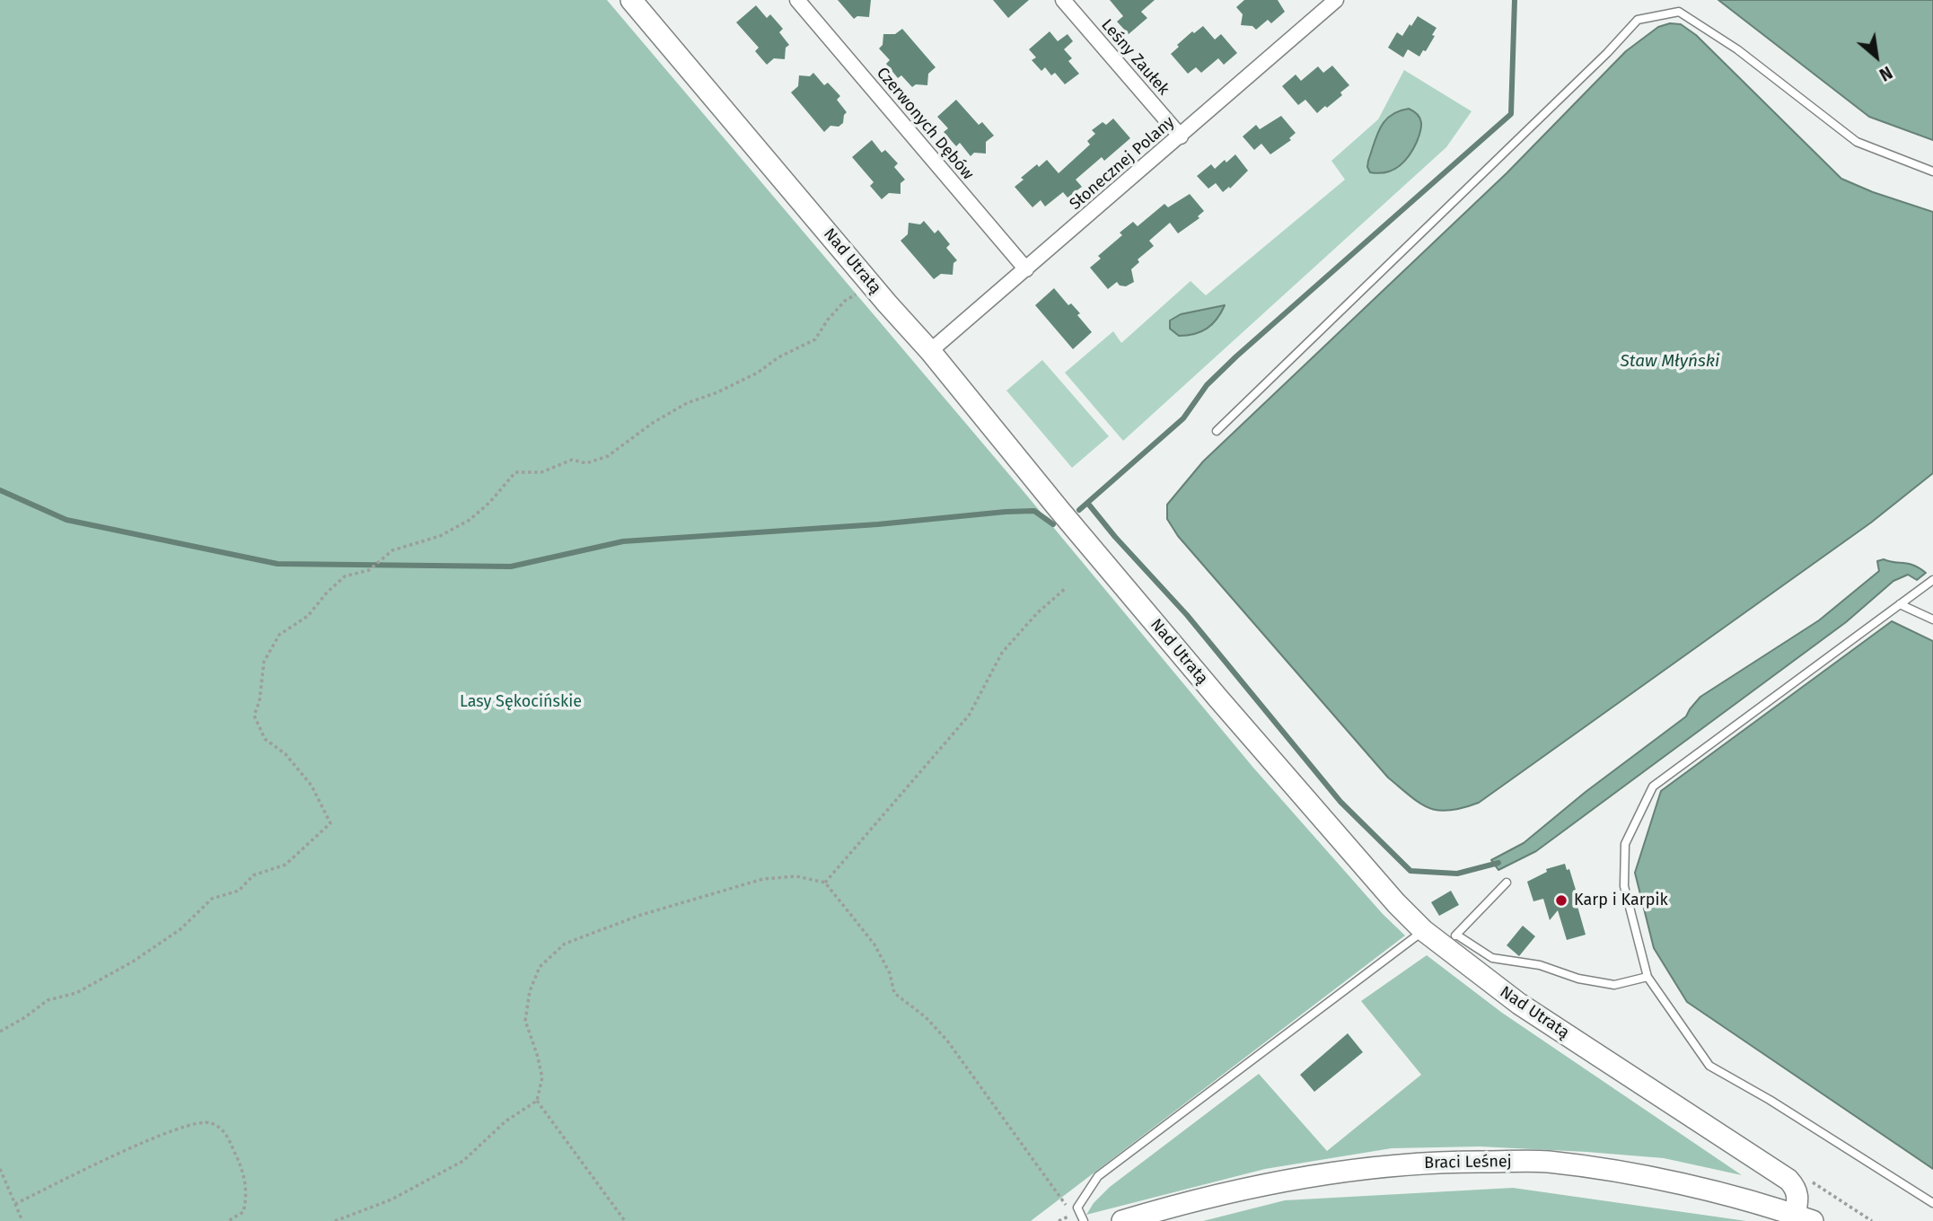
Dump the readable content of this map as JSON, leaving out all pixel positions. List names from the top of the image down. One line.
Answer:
{"streets":{"street":["Leśny Zaułek","Czerwonych Dębów","Słonecznej Polany","Nad Utratą","Braci Leśnej"]},"crossings":[["Leśny Zaułek","Słonecznej Polany"],["Czerwonych Dębów","Słonecznej Polany"],["Słonecznej Polany","Nad Utratą"],["Nad Utratą","Braci Leśnej"]],"water":["Staw Młyński"],"parks":["Lasy Sękocińskie"],"places":["Karp i Karpik"],"north":"bottom right"}
